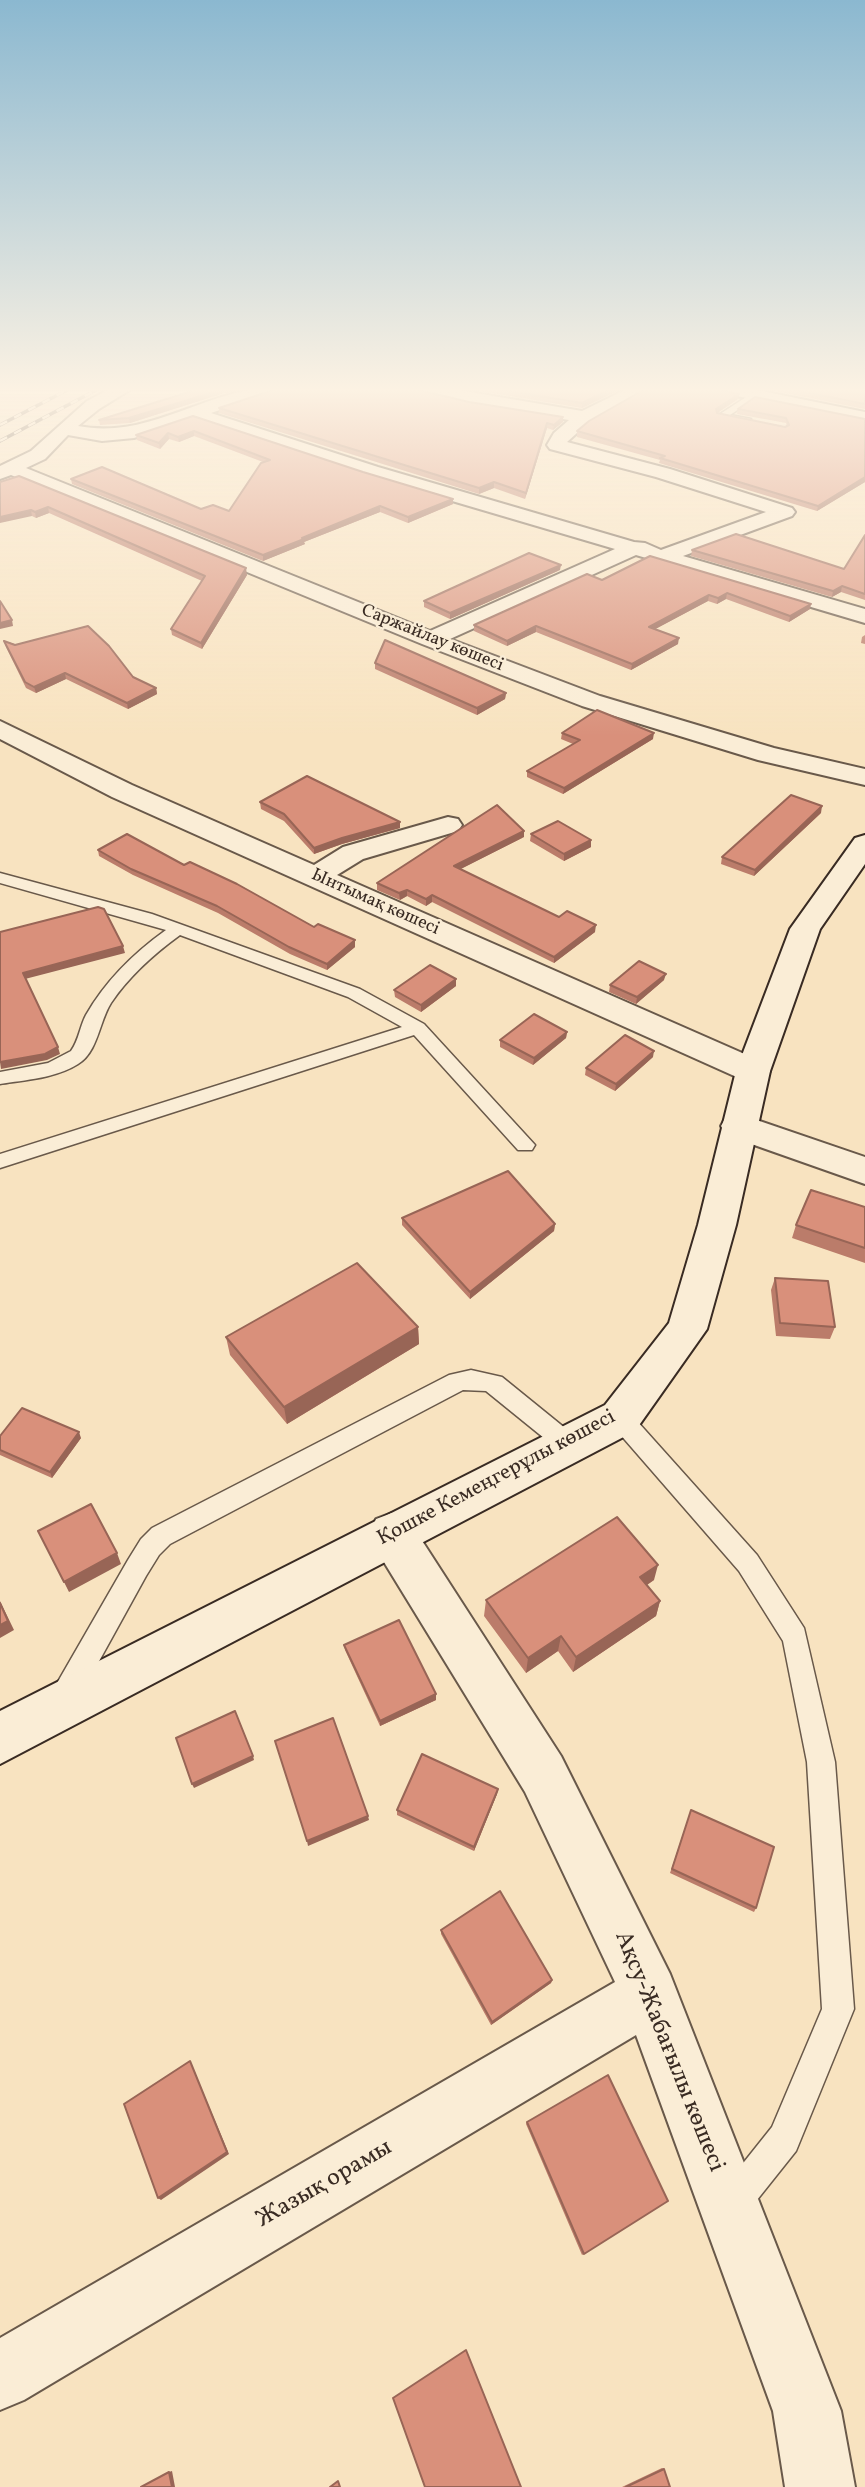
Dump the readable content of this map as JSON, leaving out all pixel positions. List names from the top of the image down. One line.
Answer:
{"streets":{"street":["Саржайлау көшесі","Ынтымақ көшесі","Қошке Кемеңгерұлы көшесі","Ақсу-Жабағылы көшесі","Жазық орамы"]},"crossings":[["Ынтымақ көшесі","Қошке Кемеңгерұлы көшесі"],["Қошке Кемеңгерұлы көшесі","Ақсу-Жабағылы көшесі"],["Ақсу-Жабағылы көшесі","Жазық орамы"]]}
